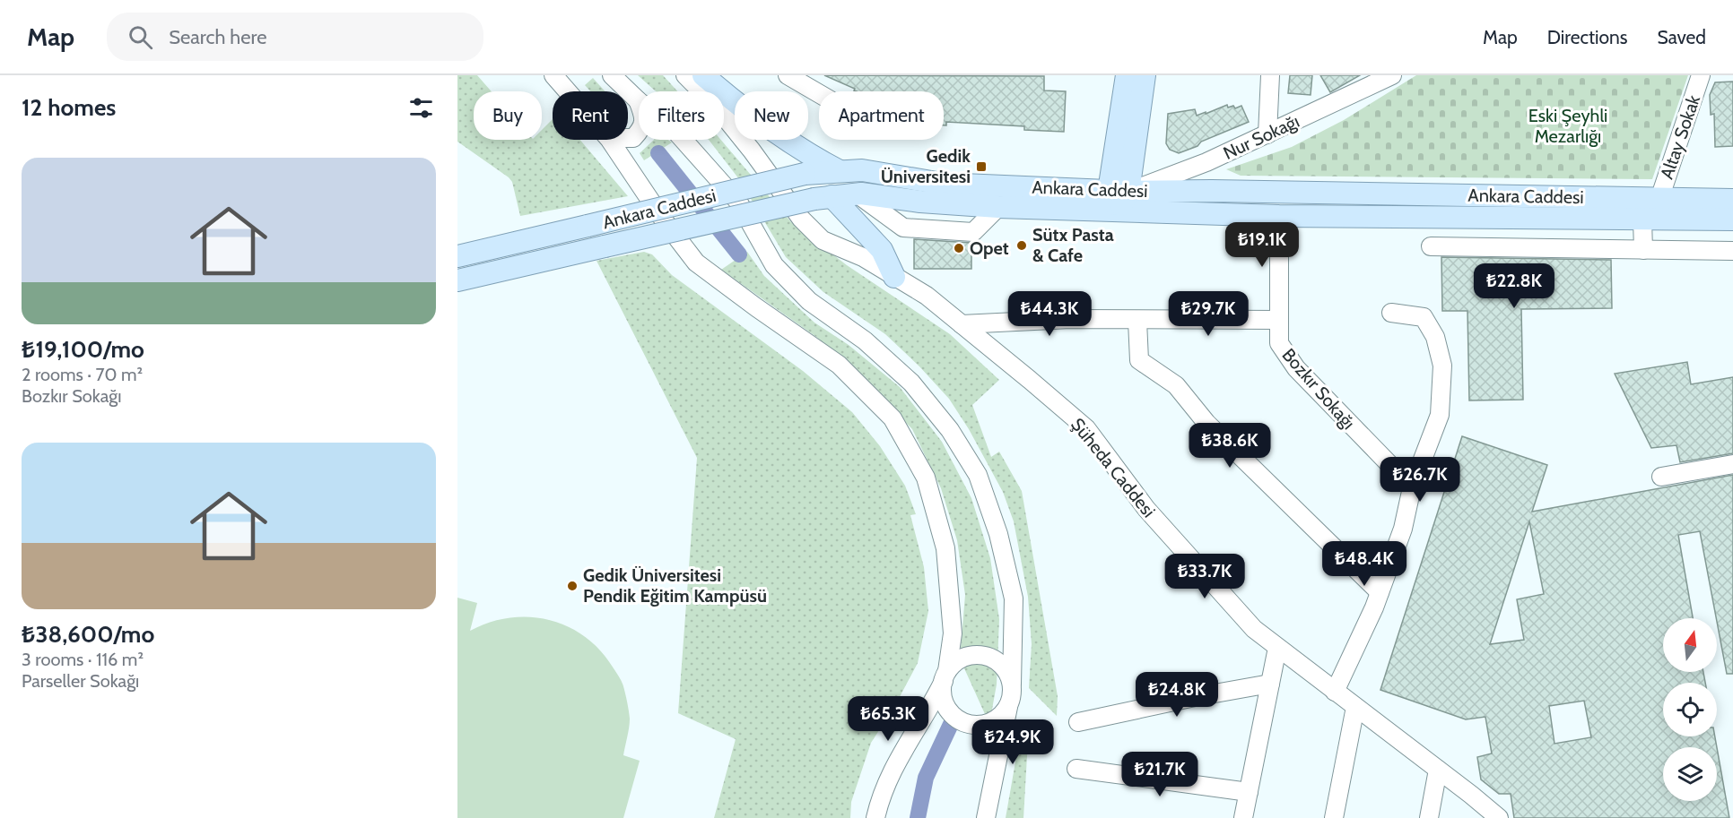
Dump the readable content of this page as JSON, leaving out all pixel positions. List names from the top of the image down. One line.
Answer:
{"streets":{"main road":["Ankara Caddesi"],"street":["Nur Sokağı","Altay Sokak","Bozkır Sokağı","Şüheda Caddesi"]},"crossings":[["Nur Sokağı","Ankara Caddesi"],["Altay Sokak","Ankara Caddesi"],["Ankara Caddesi","Bozkır Sokağı"]],"parks":["Eski Şeyhli Mezarlığı"],"places":{"transit":["Gedik Üniversitesi"],"other":["Sütx Pasta & Cafe","Opet","Gedik Üniversitesi Pendik Eğitim Kampüsü"]},"north":"top","page":{"header":"Map","search":"Search here","nav":["Map","Directions","Saved"],"heading":"12 homes","chip":["Buy","Rent","Filters","New","Apartment"],"list":[{"name":"₺19,100/mo","note":"2 rooms · 70 m² · Bozkır Sokağı"},{"name":"₺38,600/mo","note":"3 rooms · 116 m² · Parseller Sokağı"}],"price":["₺19.1K","₺22.8K","₺44.3K","₺29.7K","₺38.6K","₺26.7K","₺48.4K","₺33.7K","₺24.8K","₺65.3K","₺24.9K","₺21.7K"]}}
